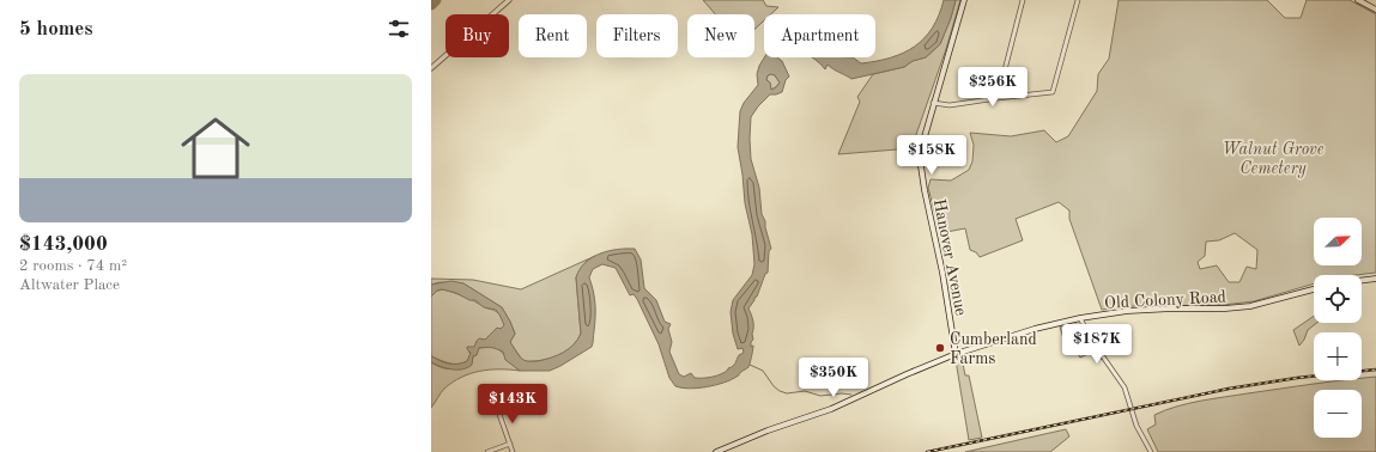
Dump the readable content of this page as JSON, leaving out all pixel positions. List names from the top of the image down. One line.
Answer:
{"streets":{"main road":["Hanover Avenue","Old Colony Road"]},"crossings":[["Hanover Avenue","Old Colony Road"]],"parks":["Walnut Grove Cemetery"],"places":["Cumberland Farms"],"north":"top right","page":{"heading":"5 homes","chip":["Buy","Rent","Filters","New","Apartment"],"list":[{"name":"$143,000","note":"2 rooms · 74 m² · Altwater Place"}],"price":["$256K","$158K","$187K","$350K","$143K"],"map_buttons":["+","−"]}}
